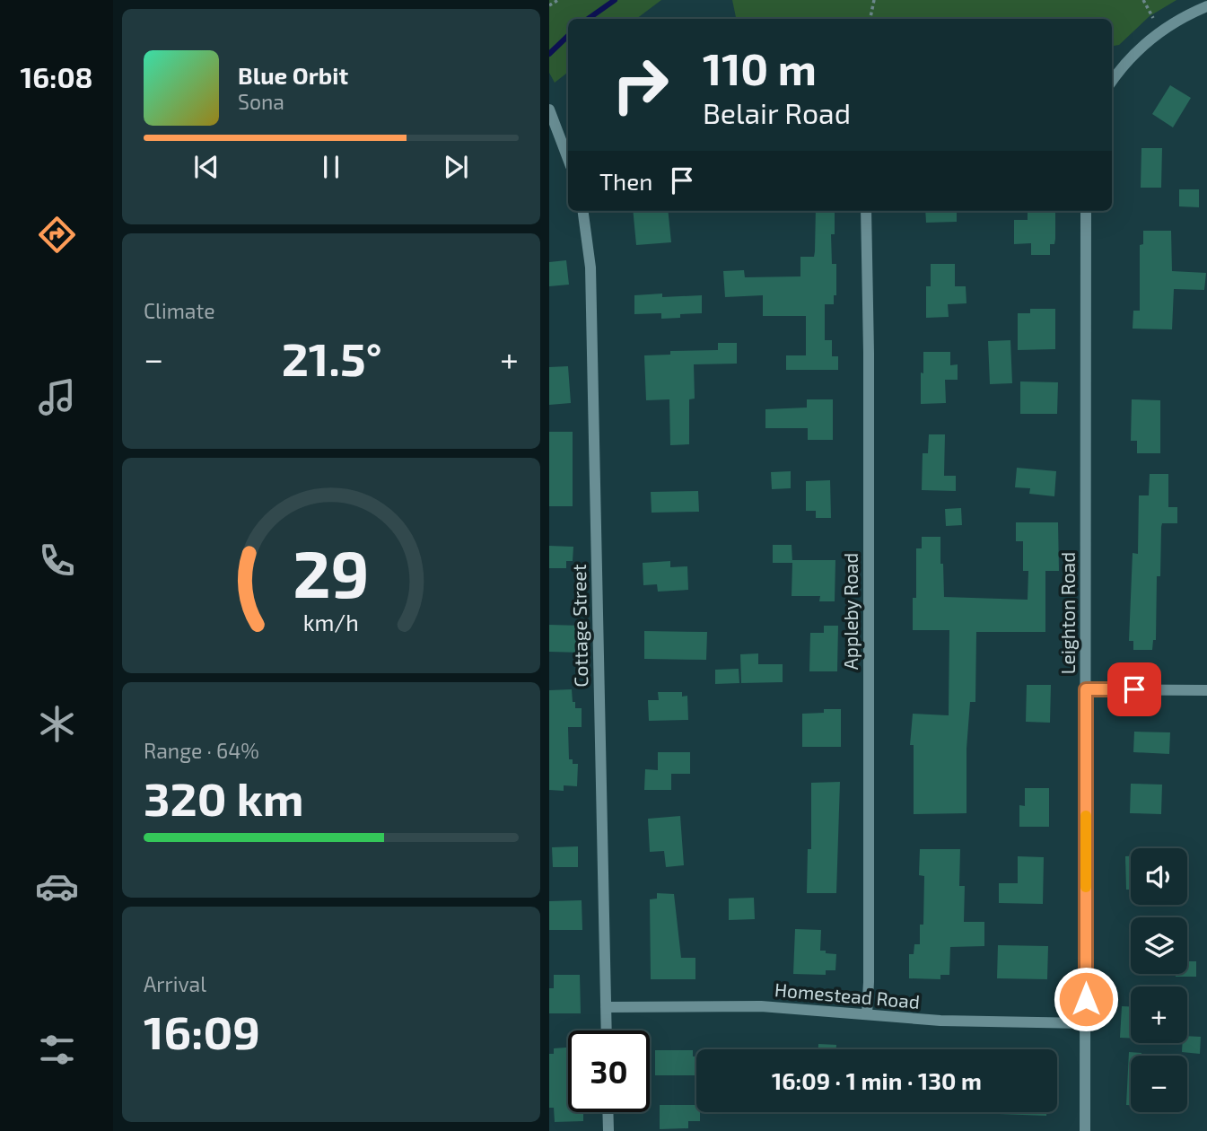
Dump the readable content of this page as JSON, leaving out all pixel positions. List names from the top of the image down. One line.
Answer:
{"streets":{"street":["Appleby Road","Leighton Road","Cottage Street","Homestead Road"]},"crossings":[["Appleby Road","Homestead Road"],["Leighton Road","Homestead Road"],["Cottage Street","Homestead Road"]],"page":{"tabs":"16:08","turn":["110 m","Belair Road"],"song":["Blue Orbit","Sona"],"then":"Then","tile":["Climate",["Range · 64%","320 km"],["Arrival","16:09"]],"heat":["−","21.5°","+"],"map_buttons":["+","−"],"limit":"30","trip":"16:09 · 1 min · 130 m","gauge":["29","km/h"]}}
